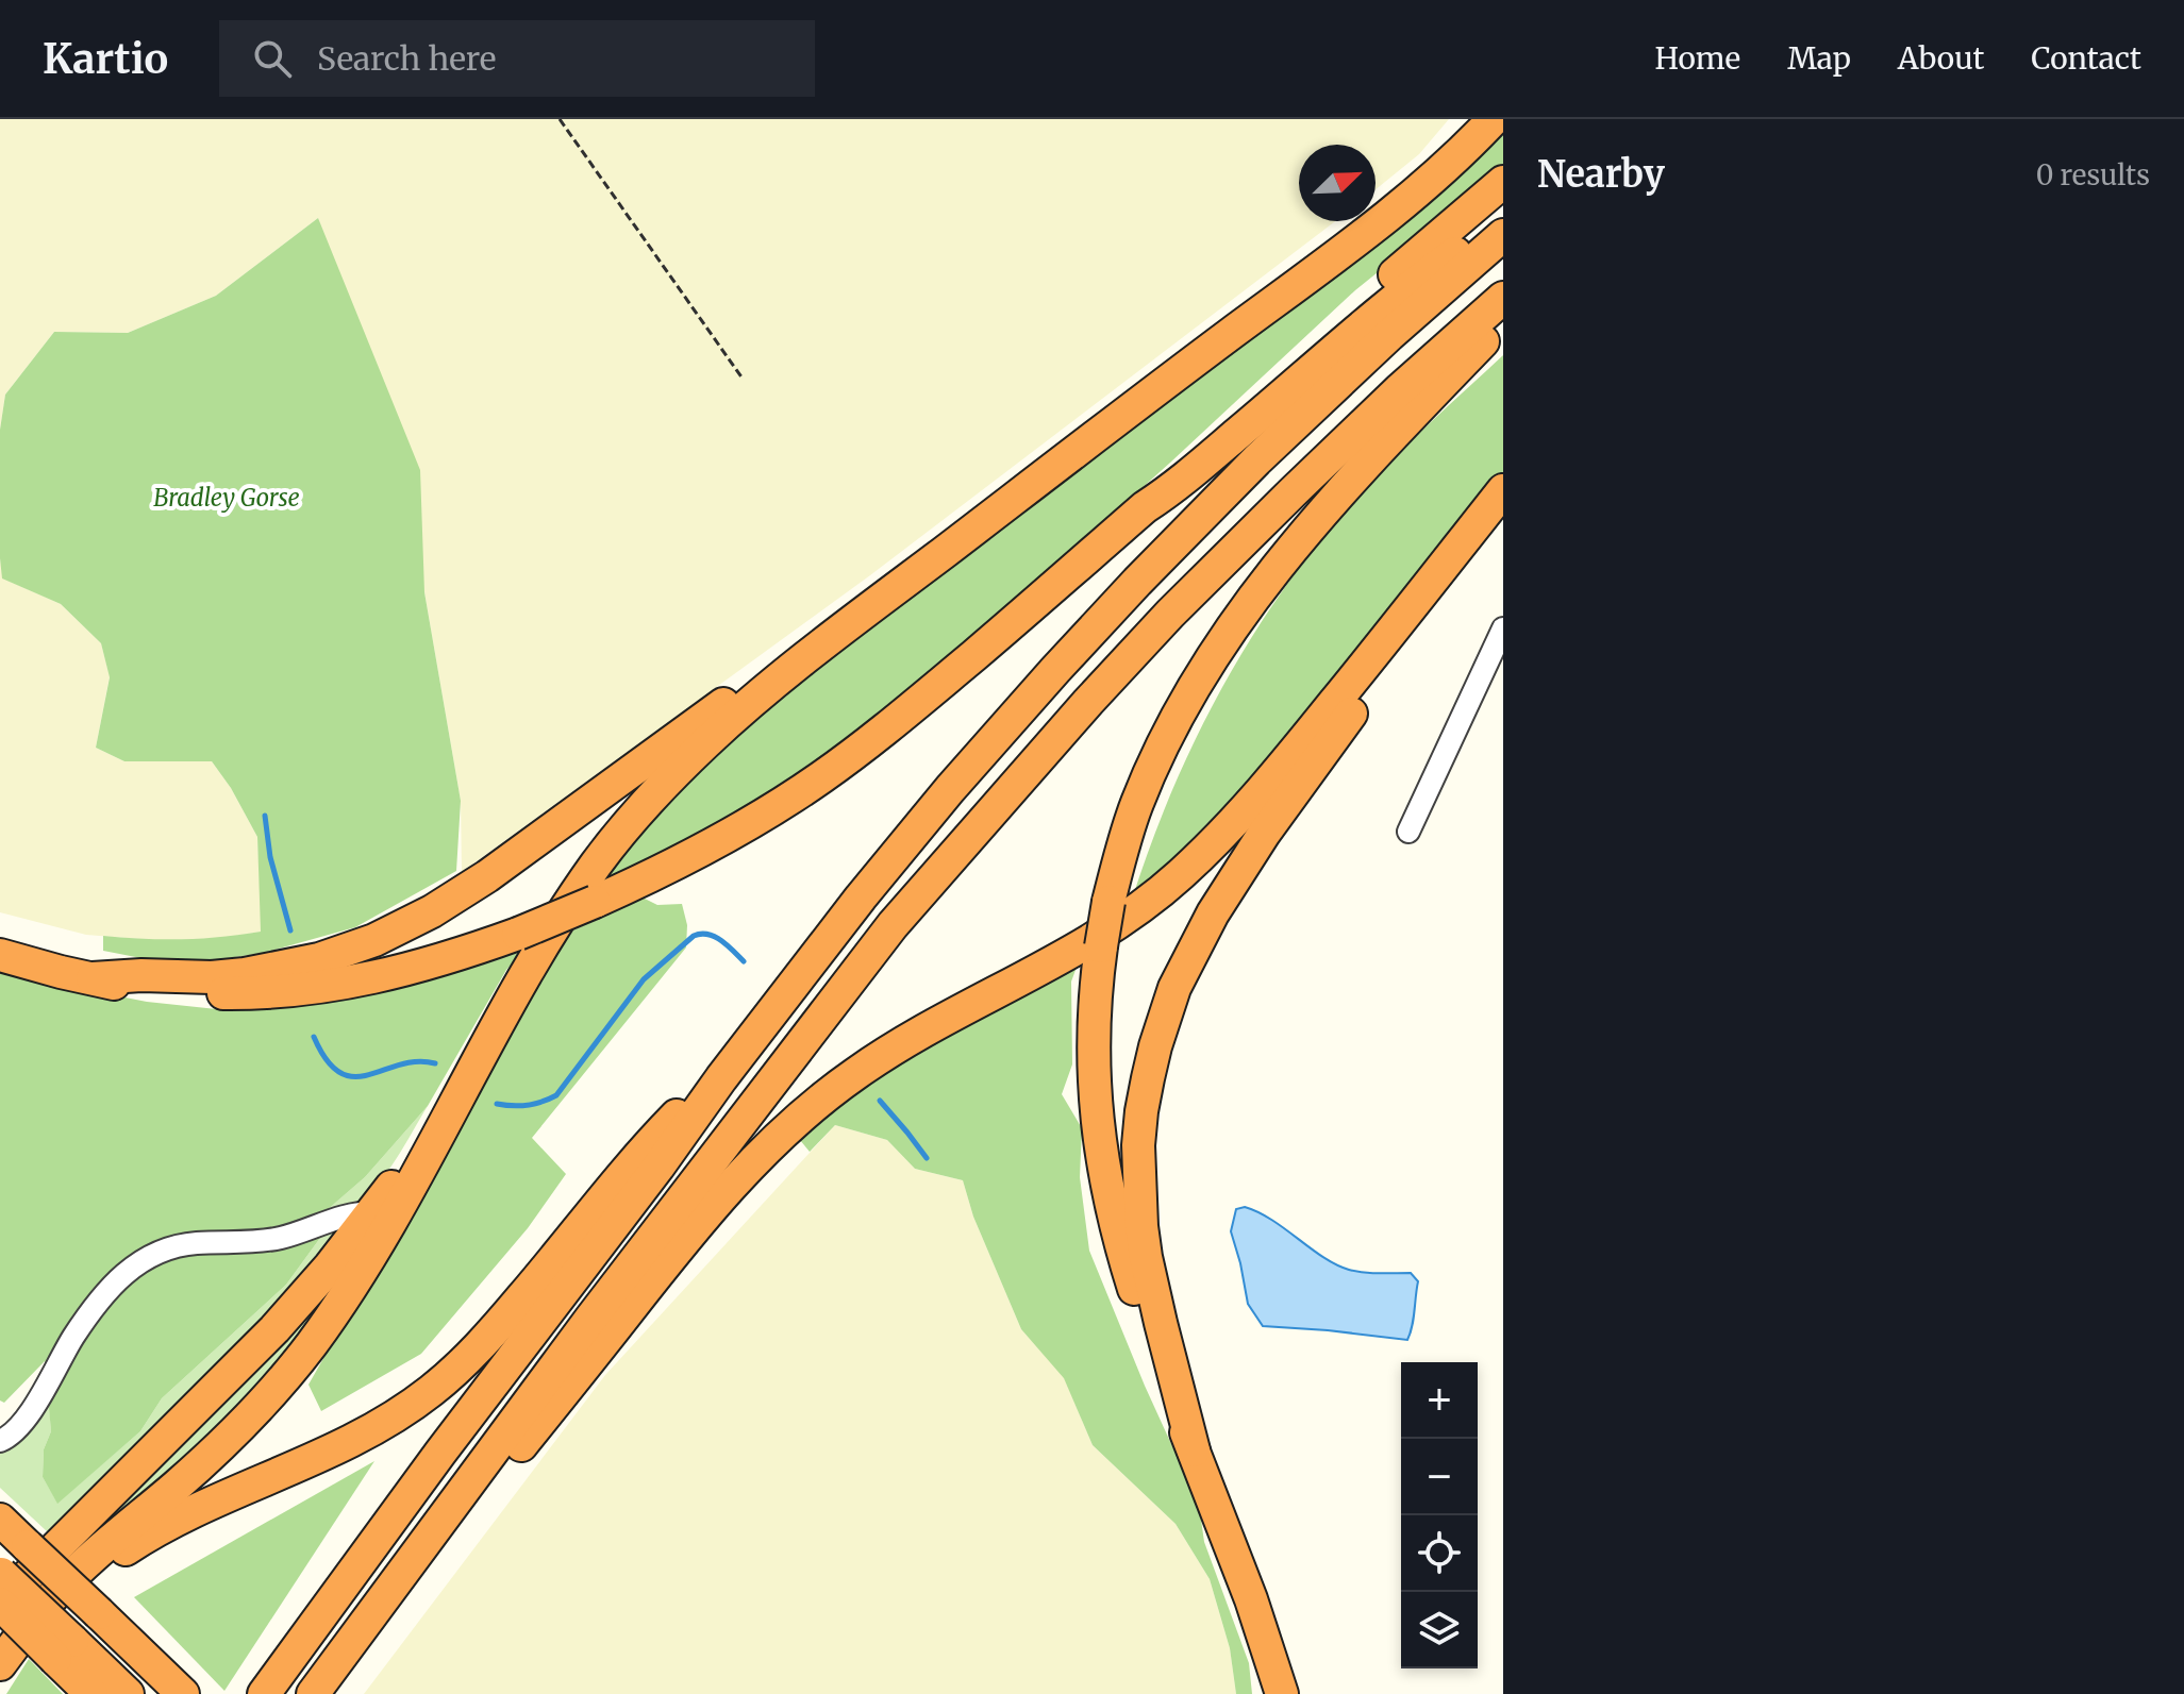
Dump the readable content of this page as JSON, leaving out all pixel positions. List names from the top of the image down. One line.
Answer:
{"parks":["Bradley Gorse"],"north":"top right","page":{"header":"Kartio","search":"Search here","nav":["Home","Map","About","Contact"],"heading":["Nearby","0 results"],"map_buttons":["+","−"]}}
